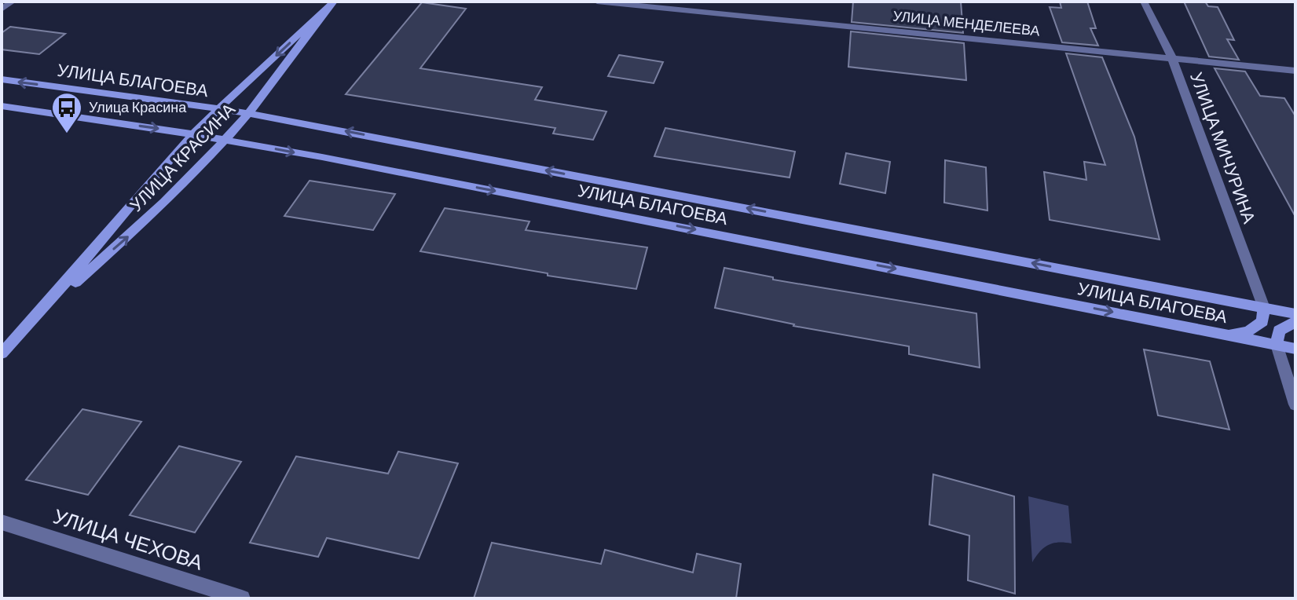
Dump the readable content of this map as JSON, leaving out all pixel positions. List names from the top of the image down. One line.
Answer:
{"streets":{"main road":["УЛИЦА БЛАГОЕВА","УЛИЦА КРАСИНА"],"street":["УЛИЦА МЕНДЕЛЕЕВА","УЛИЦА МИЧУРИНА","УЛИЦА ЧЕХОВА"]},"crossings":[["УЛИЦА МЕНДЕЛЕЕВА","УЛИЦА МИЧУРИНА"],["УЛИЦА БЛАГОЕВА","УЛИЦА МИЧУРИНА"],["УЛИЦА БЛАГОЕВА","УЛИЦА КРАСИНА"]],"places":{"bus stop":["Улица Красина"]}}
